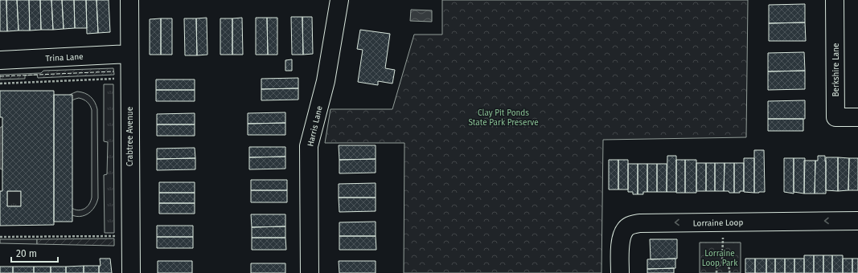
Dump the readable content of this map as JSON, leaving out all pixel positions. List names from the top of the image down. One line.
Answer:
{"streets":{"street":["Trina Lane","Berkshire Lane","Harris Lane","Crabtree Avenue","Lorraine Loop"]},"crossings":[["Trina Lane","Crabtree Avenue"]],"one_way":["Lorraine Loop"],"parks":["Clay Pit Ponds State Park Preserve","Lorraine Loop Park"],"scale_bar":"20 m"}
